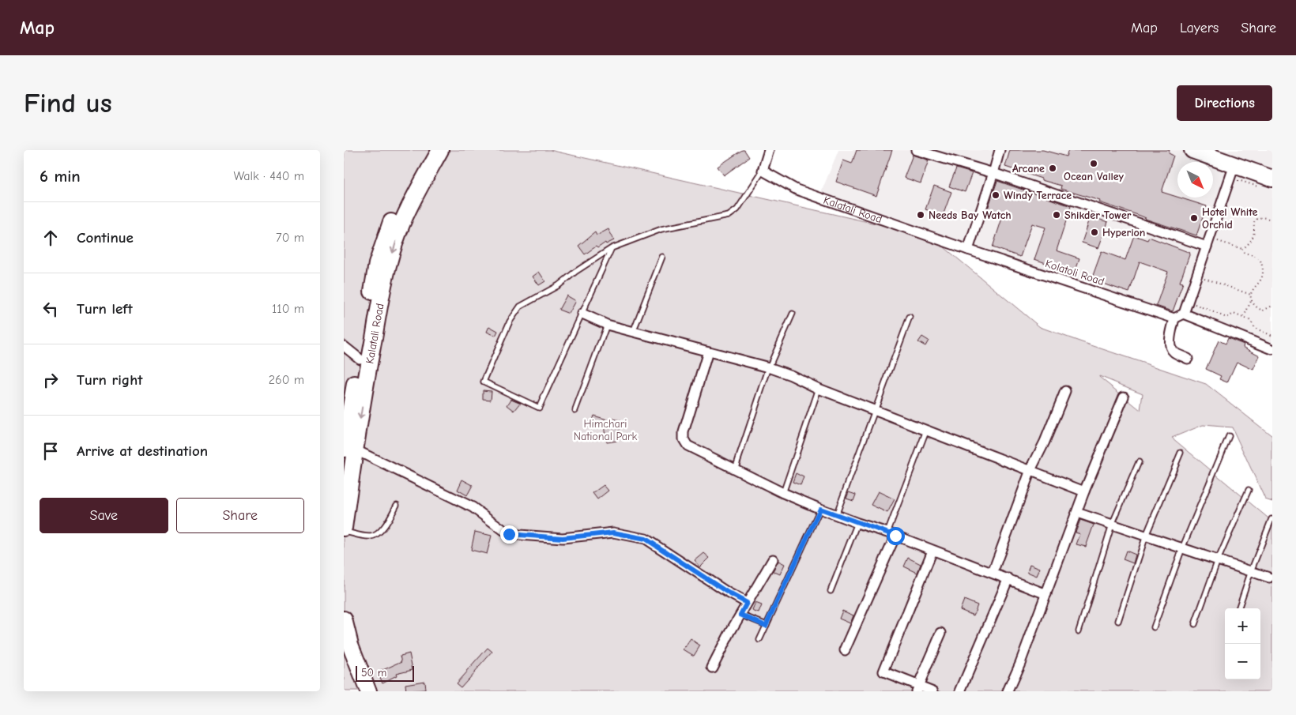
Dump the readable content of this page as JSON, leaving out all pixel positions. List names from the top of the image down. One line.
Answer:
{"streets":{"highway":["Kalatali Road"],"street":["Kolatoli Road"]},"crossings":[["Kalatali Road","Kolatoli Road"]],"parks":["Himchari National Park"],"places":["Ocean Valley","Arcane","Windy Terrace","Needs Bay Watch","Shikder Tower","Hotel White Orchid","Hyperion"],"scale_bar":"50 m","north":"bottom right","page":{"header":"Map","nav":["Map","Layers","Share"],"buttons":["Directions",["Save","Share"]],"title":"Find us","heading":["6 min","Walk · 440 m"],"list":[["Continue","70 m"],["Turn left","110 m"],["Turn right","260 m"],"Arrive at destination"],"map_buttons":["+","−"],"scale":"50 m"}}
